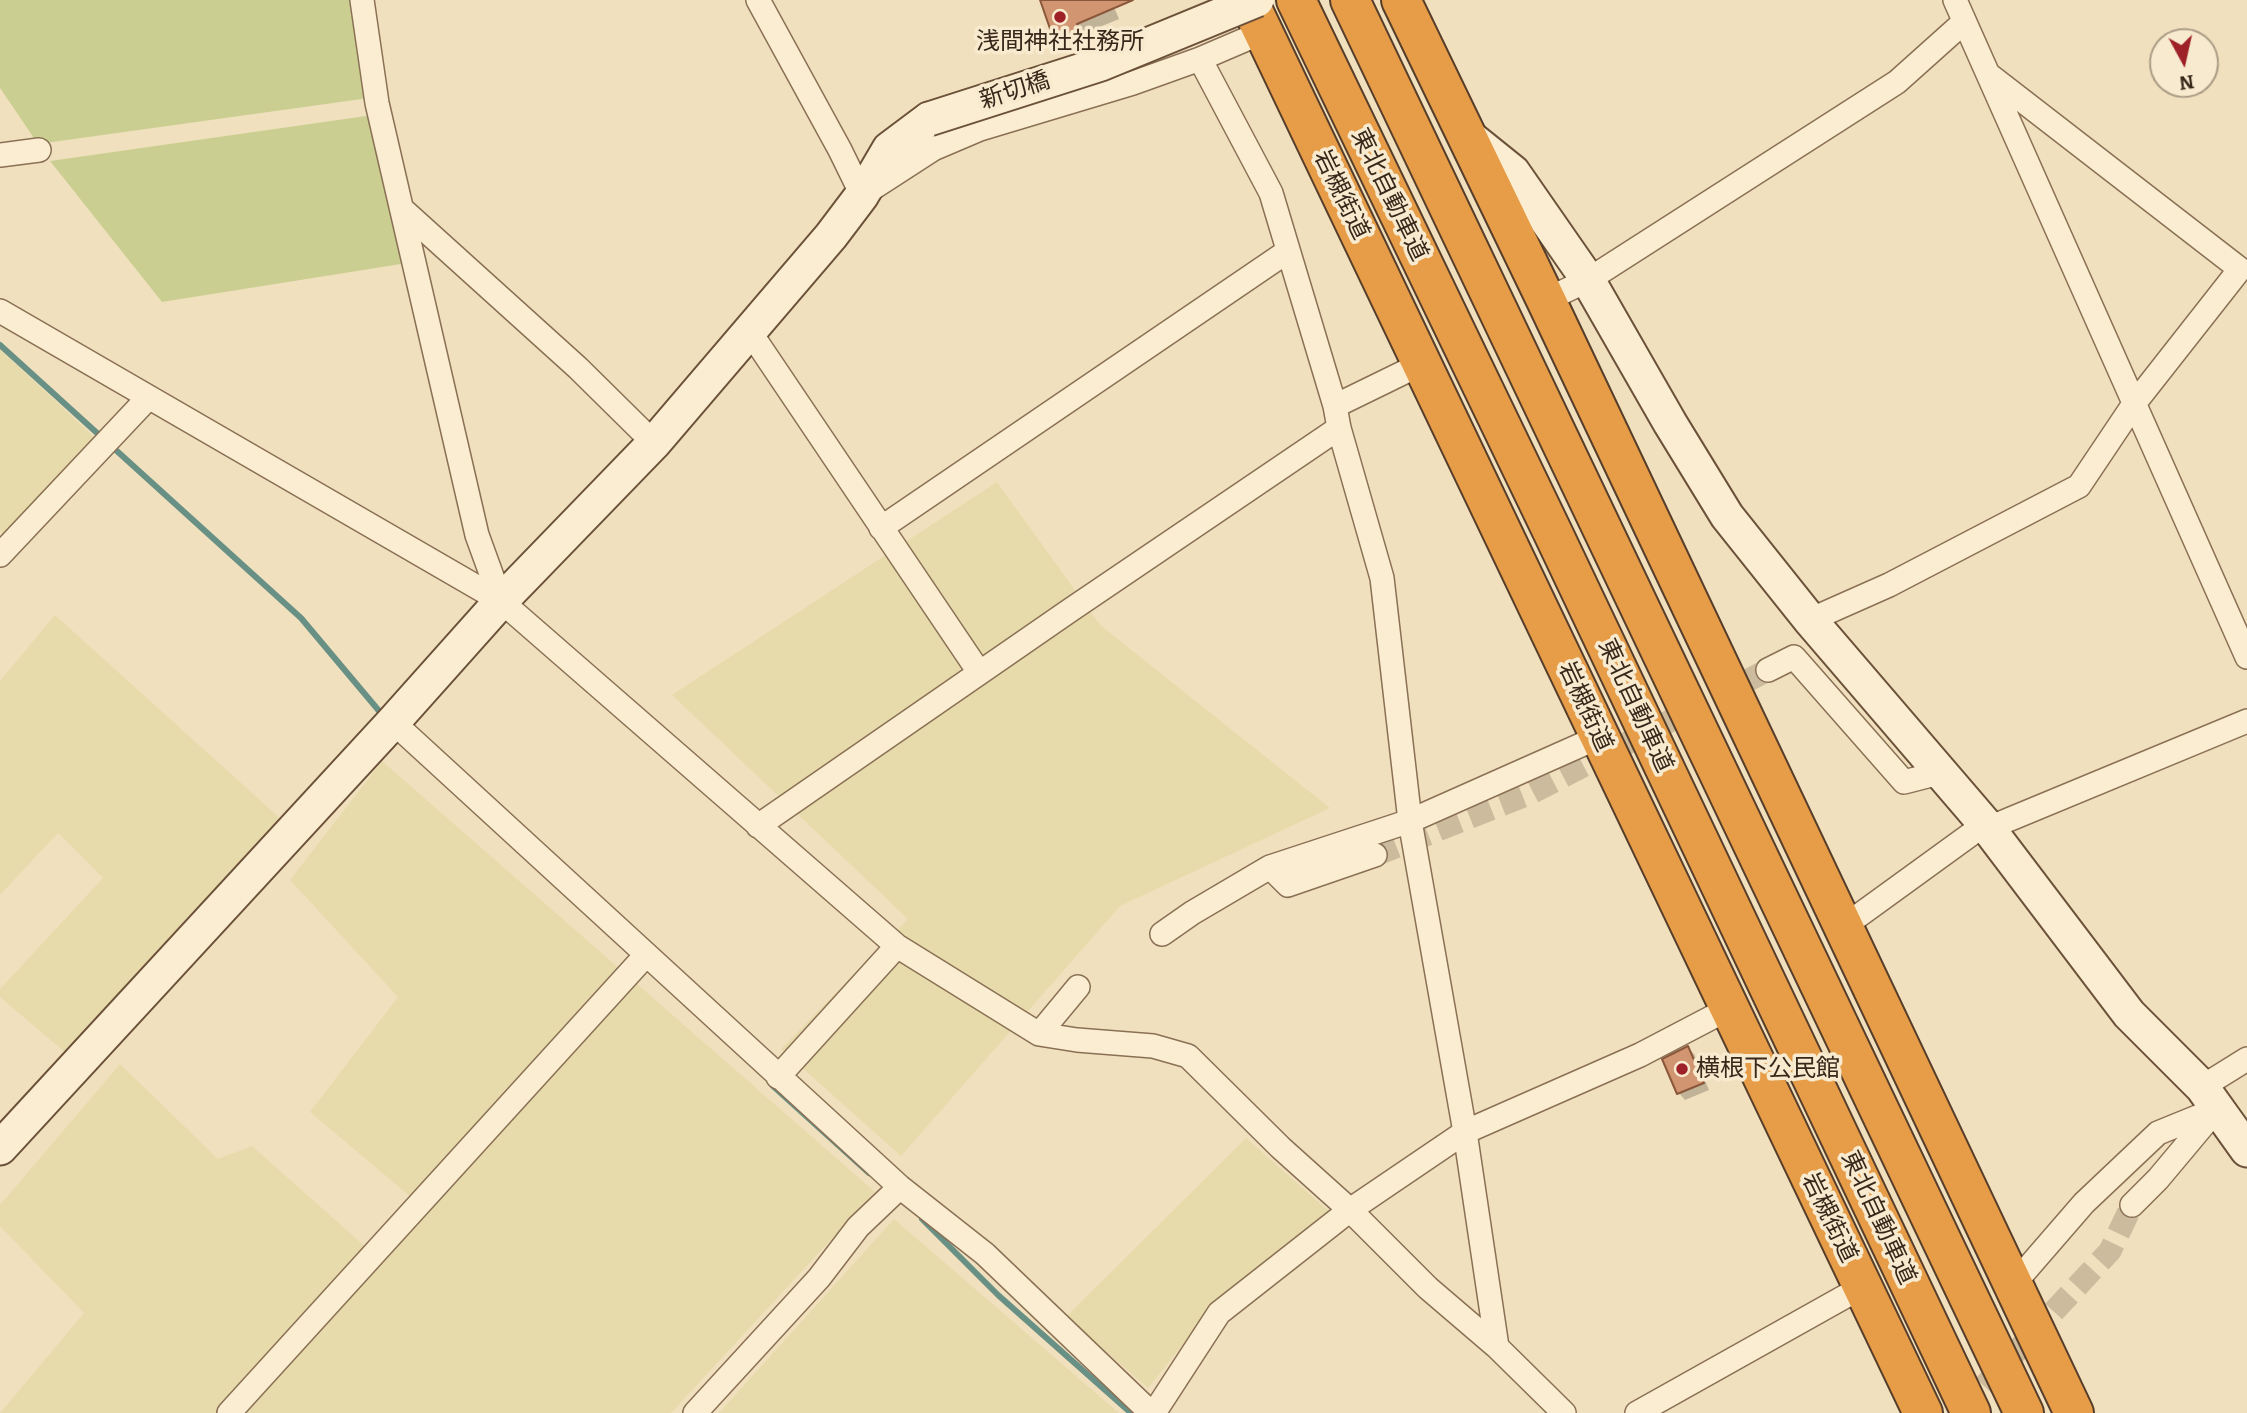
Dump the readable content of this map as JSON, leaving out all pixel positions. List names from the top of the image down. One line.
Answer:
{"streets":{"highway":["岩槻街道","東北自動車道"],"street":["新切橋"]},"crossings":[["新切橋","岩槻街道"]],"places":["浅間神社社務所","横根下公民館"],"north":"bottom"}
